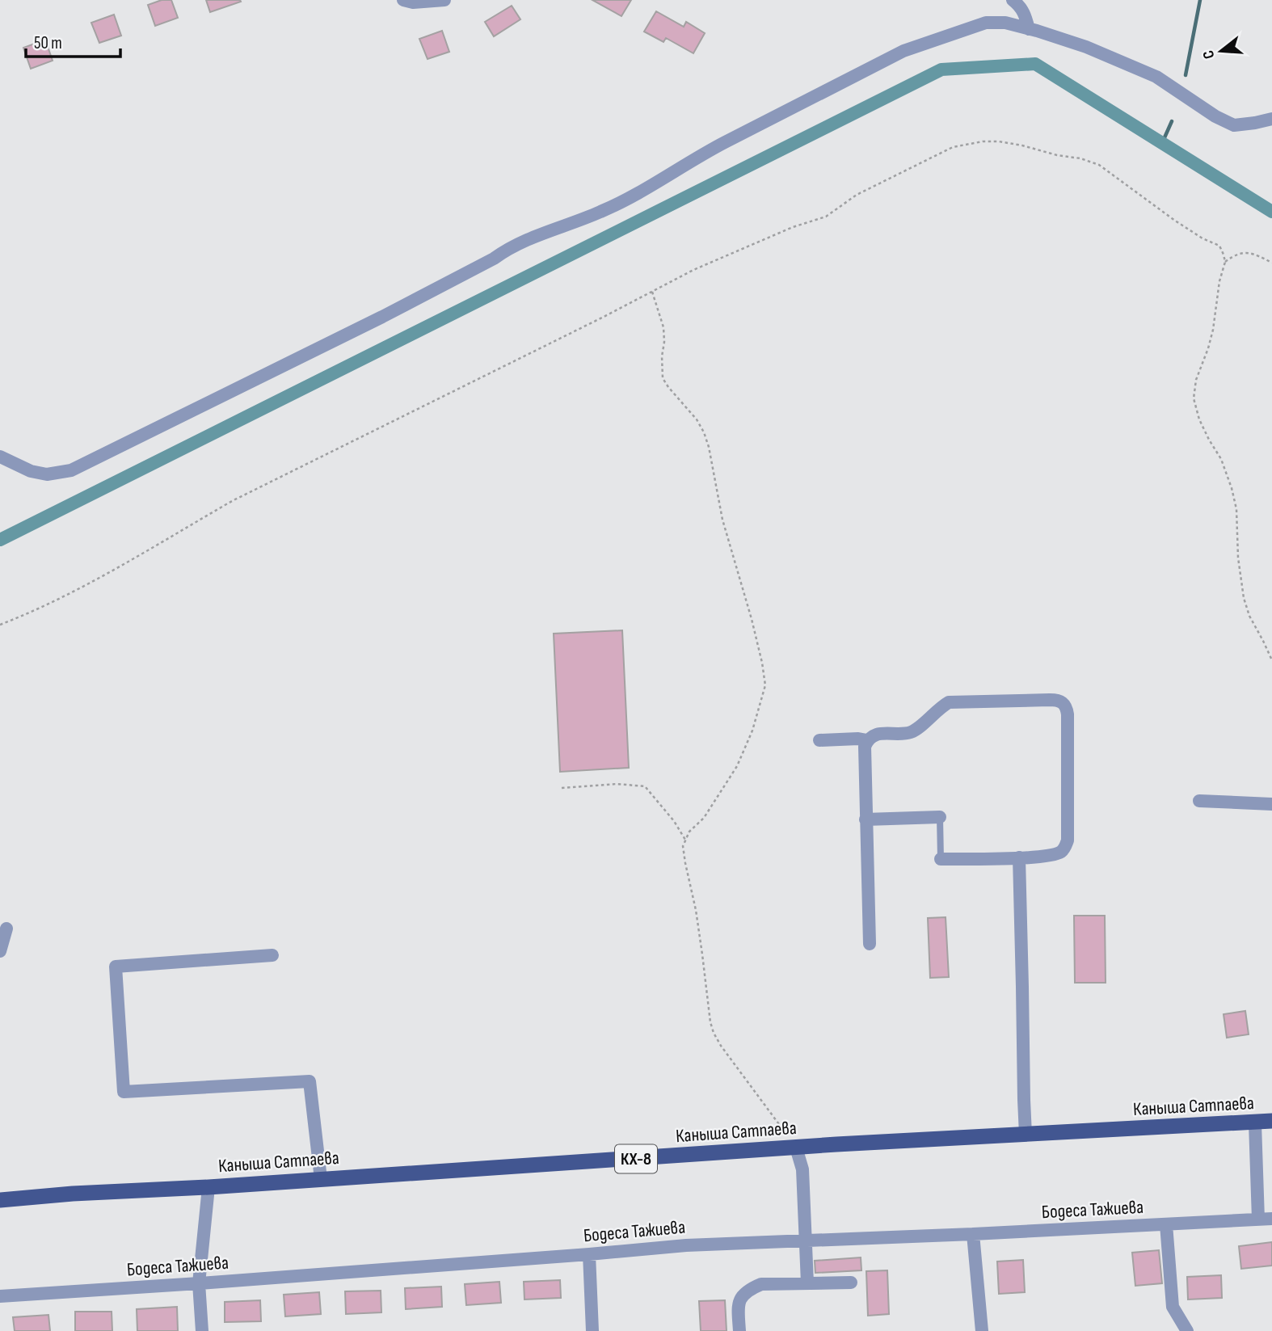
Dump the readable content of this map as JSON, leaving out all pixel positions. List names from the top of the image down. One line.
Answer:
{"streets":{"main road":["Каныша Сатпаева","КХ-8"],"street":["Бодеса Тажиева"]},"scale_bar":"50 m","north":"left"}
